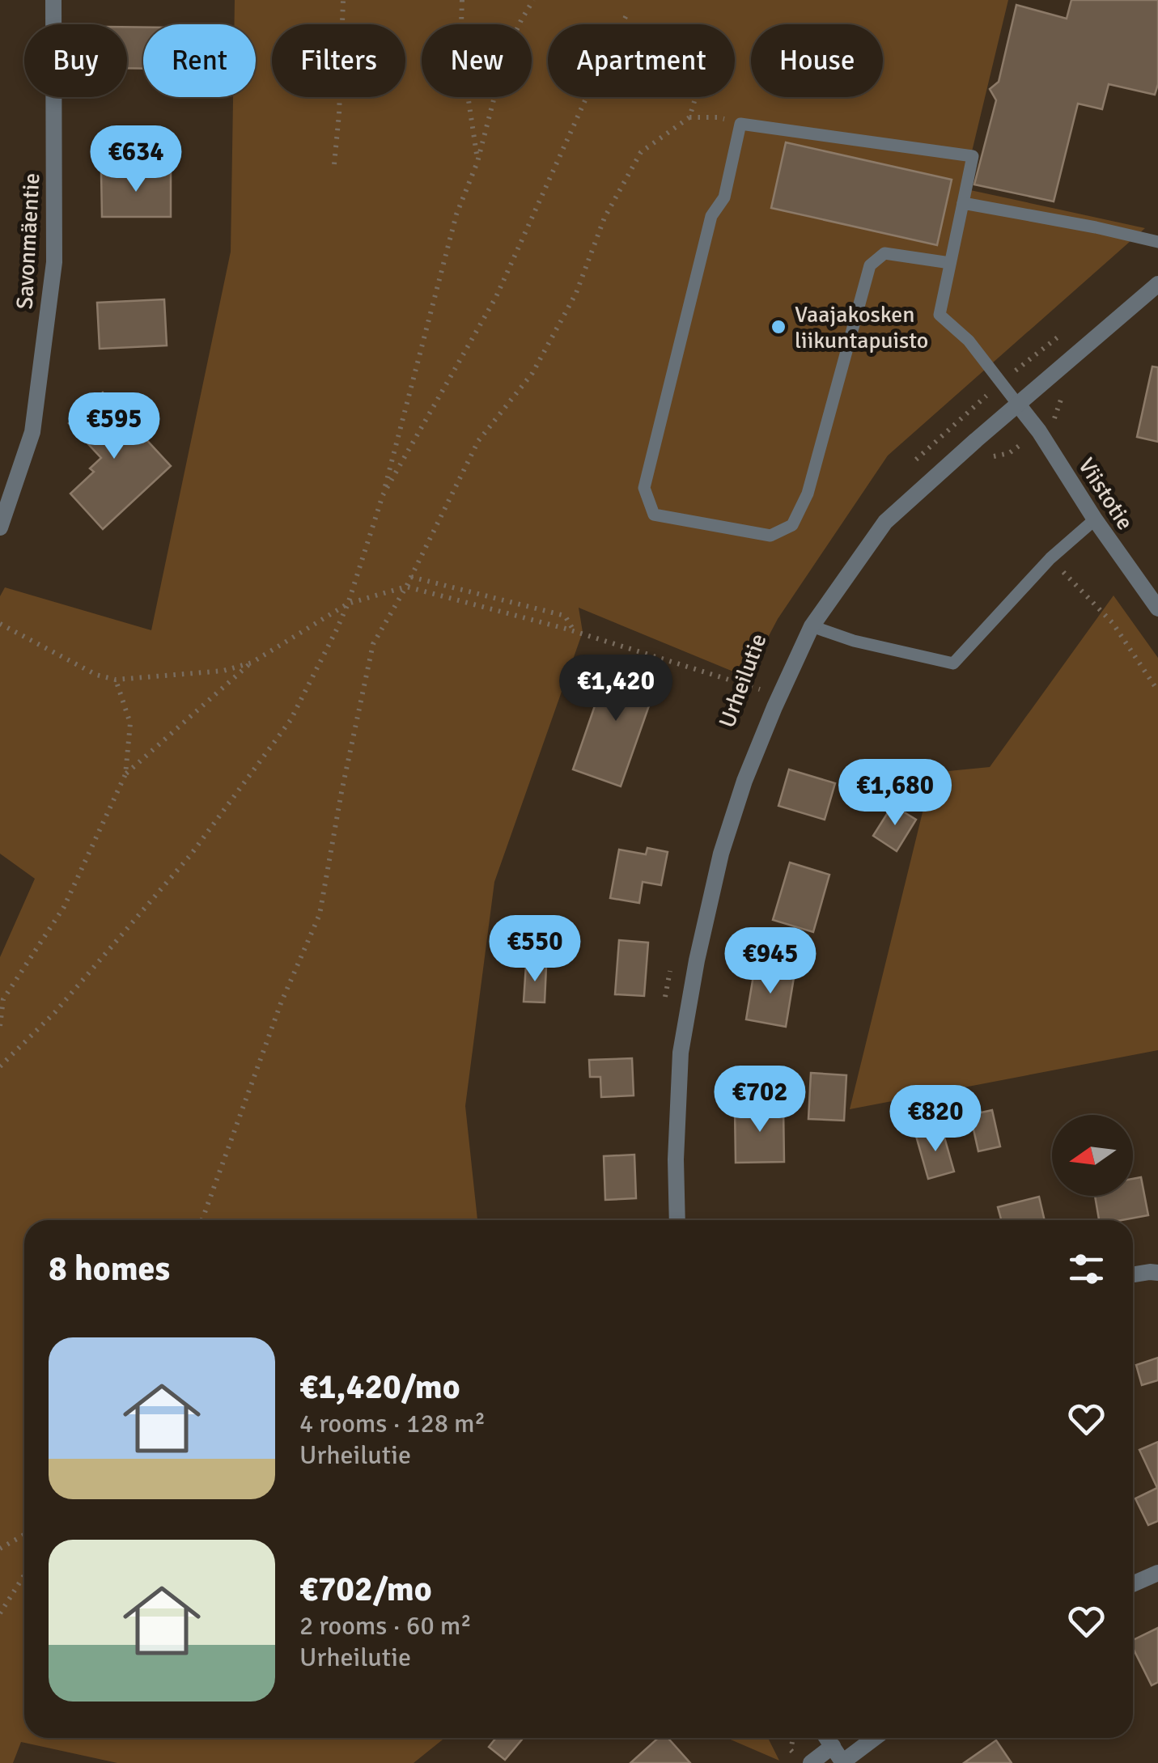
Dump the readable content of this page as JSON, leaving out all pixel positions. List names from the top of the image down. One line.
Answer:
{"streets":{"street":["Savonmäentie","Viistotie","Urheilutie"]},"crossings":[["Viistotie","Urheilutie"]],"places":["Vaajakosken liikuntapuisto"],"north":"left","page":{"chip":["Buy","Rent","Filters","New","Apartment","House"],"price":["€634","€595","€1,420","€1,680","€550","€945","€702","€820"],"heading":"8 homes","list":[{"name":"€1,420/mo","note":"4 rooms · 128 m² · Urheilutie"},{"name":"€702/mo","note":"2 rooms · 60 m² · Urheilutie"}]}}
